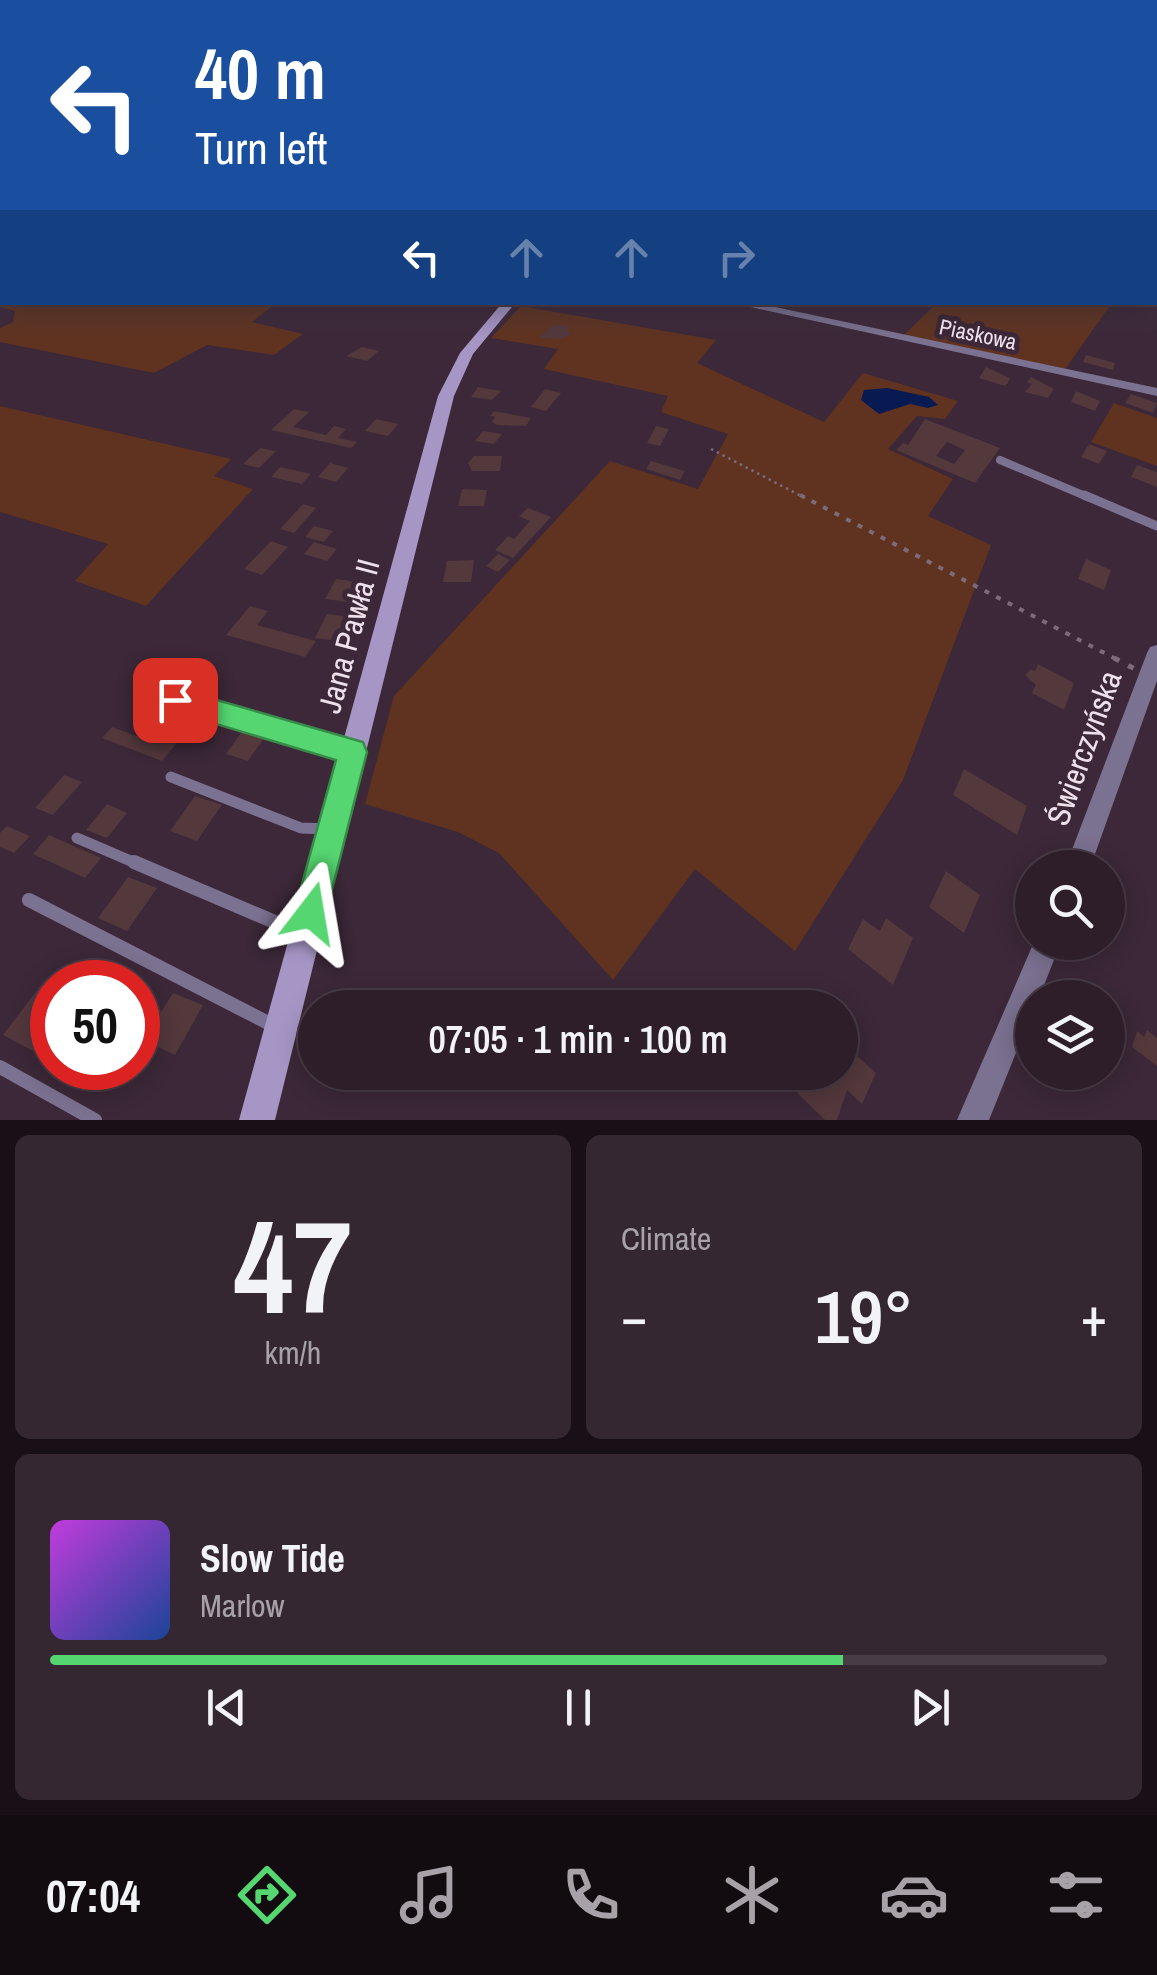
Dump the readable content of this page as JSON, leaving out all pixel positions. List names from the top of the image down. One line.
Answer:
{"streets":{"main road":["Jana Pawła II"],"street":["Piaskowa","Świerczyńska"]},"page":{"turn":["40 m","Turn left"],"limit":"50","trip":"07:05 · 1 min · 100 m","tile":[["47","km/h"],"Climate"],"heat":["−","19°","+"],"song":["Slow Tide","Marlow"],"tabs":"07:04"}}
